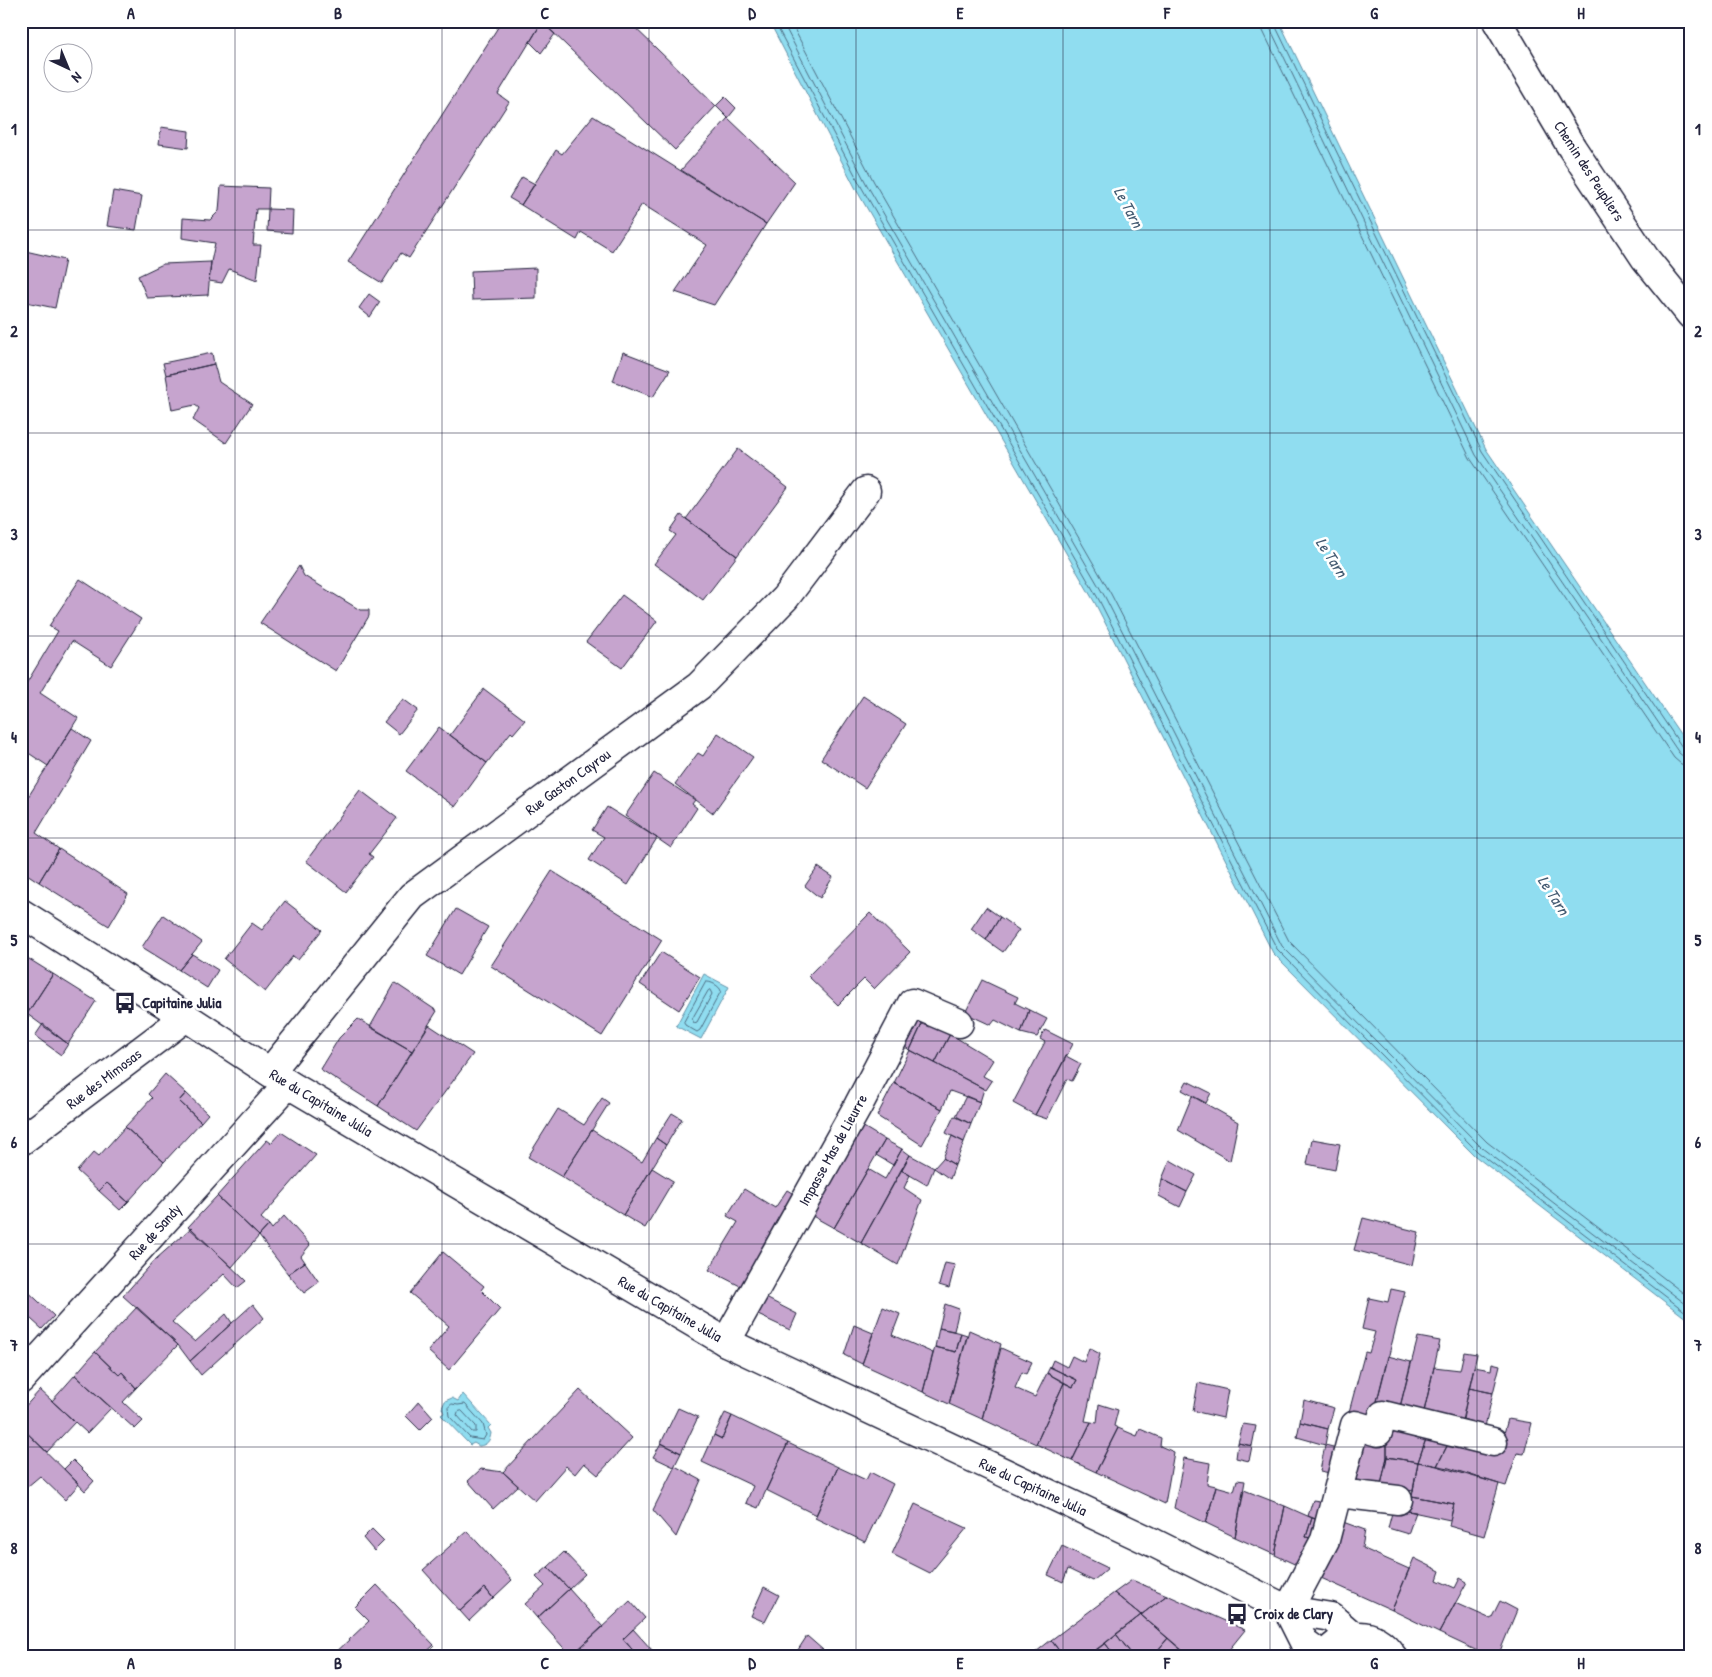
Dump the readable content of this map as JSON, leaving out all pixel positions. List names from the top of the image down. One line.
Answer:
{"streets":{"street":["Chemin des Peupliers","Rue Gaston Cayrou","Rue des Mimosas","Rue du Capitaine Julia","Impasse Mas de Lieurre","Rue de Sandy"]},"crossings":[["Rue Gaston Cayrou","Rue du Capitaine Julia"],["Rue Gaston Cayrou","Rue de Sandy"],["Rue des Mimosas","Rue du Capitaine Julia"],["Rue du Capitaine Julia","Impasse Mas de Lieurre"],["Rue du Capitaine Julia","Rue de Sandy"]],"water":["Le Tarn"],"places":{"bus stop":["Capitaine Julia","Croix de Clary"]},"north":"bottom right","grid":{"columns":["A","B","C","D","E","F","G","H"],"rows":["1","2","3","4","5","6","7","8"]}}
